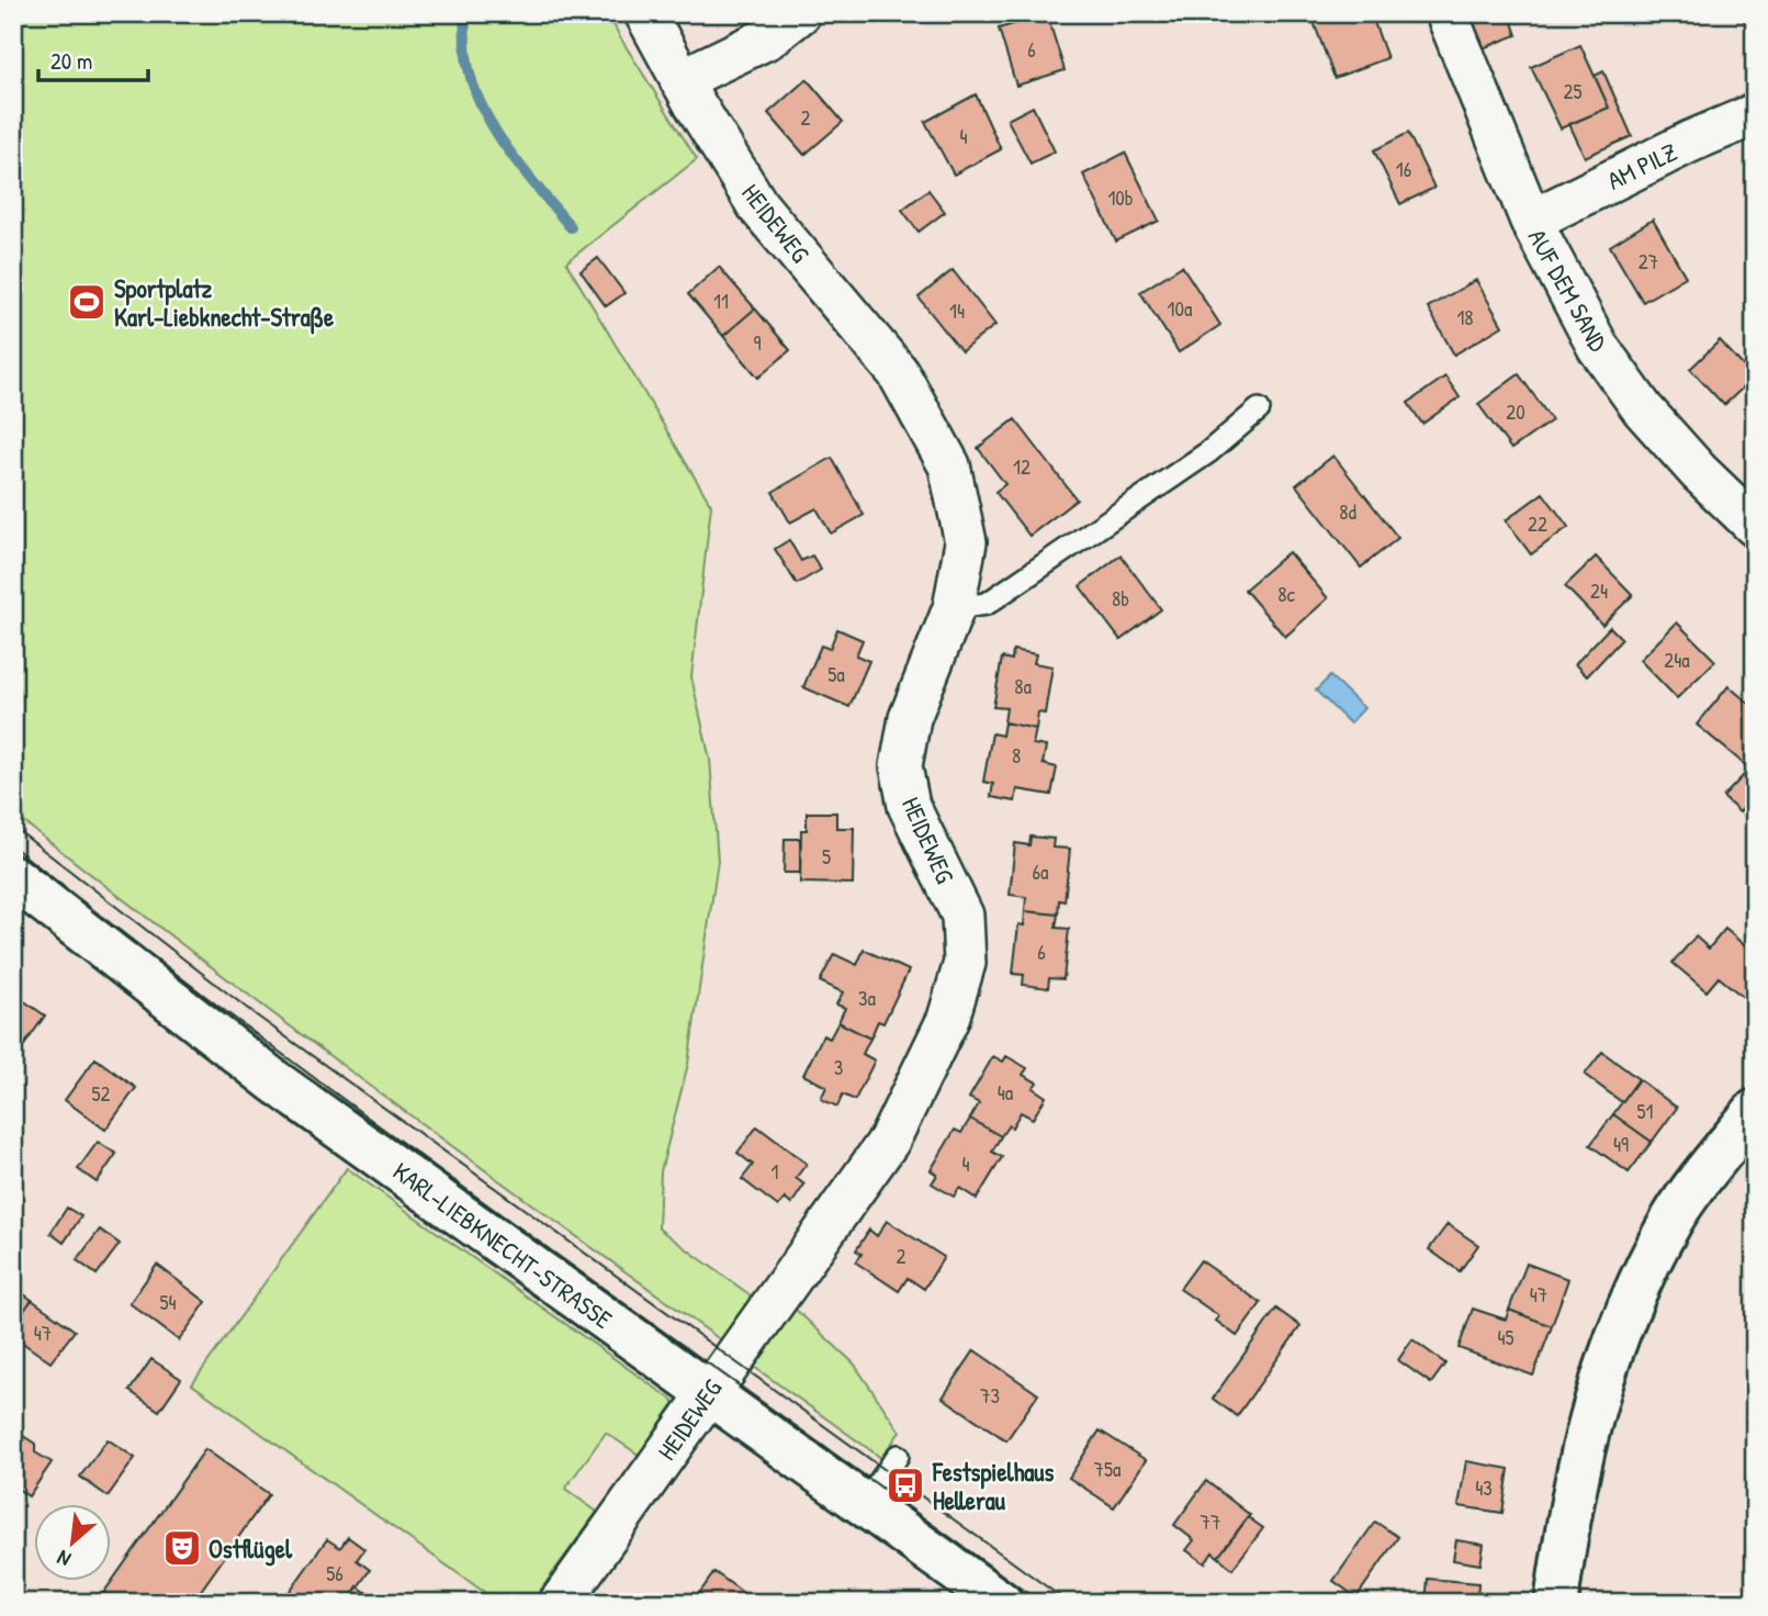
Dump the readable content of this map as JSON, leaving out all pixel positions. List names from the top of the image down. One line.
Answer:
{"streets":{"street":["AM PILZ","HEIDEWEG","AUF DEM SAND","KARL-LIEBKNECHT-STRASSE"]},"crossings":[["AM PILZ","AUF DEM SAND"],["HEIDEWEG","KARL-LIEBKNECHT-STRASSE"]],"places":{"sports":["Sportplatz Karl-Liebknecht-Straße"],"bus stop":["Festspielhaus Hellerau"],"theatre":["Ostflügel"]},"house_numbers":["6","25","2","4","16","10b","27","11","10a","14","18","9","20","12","8d","22","24","8c","8b","24a","5a","8a","8","5","6a","6","3a","3","4a","52","51","49","4","1","2","47","54","47","45","73","75a","43","77","56"],"scale_bar":"20 m","north":"bottom left"}
